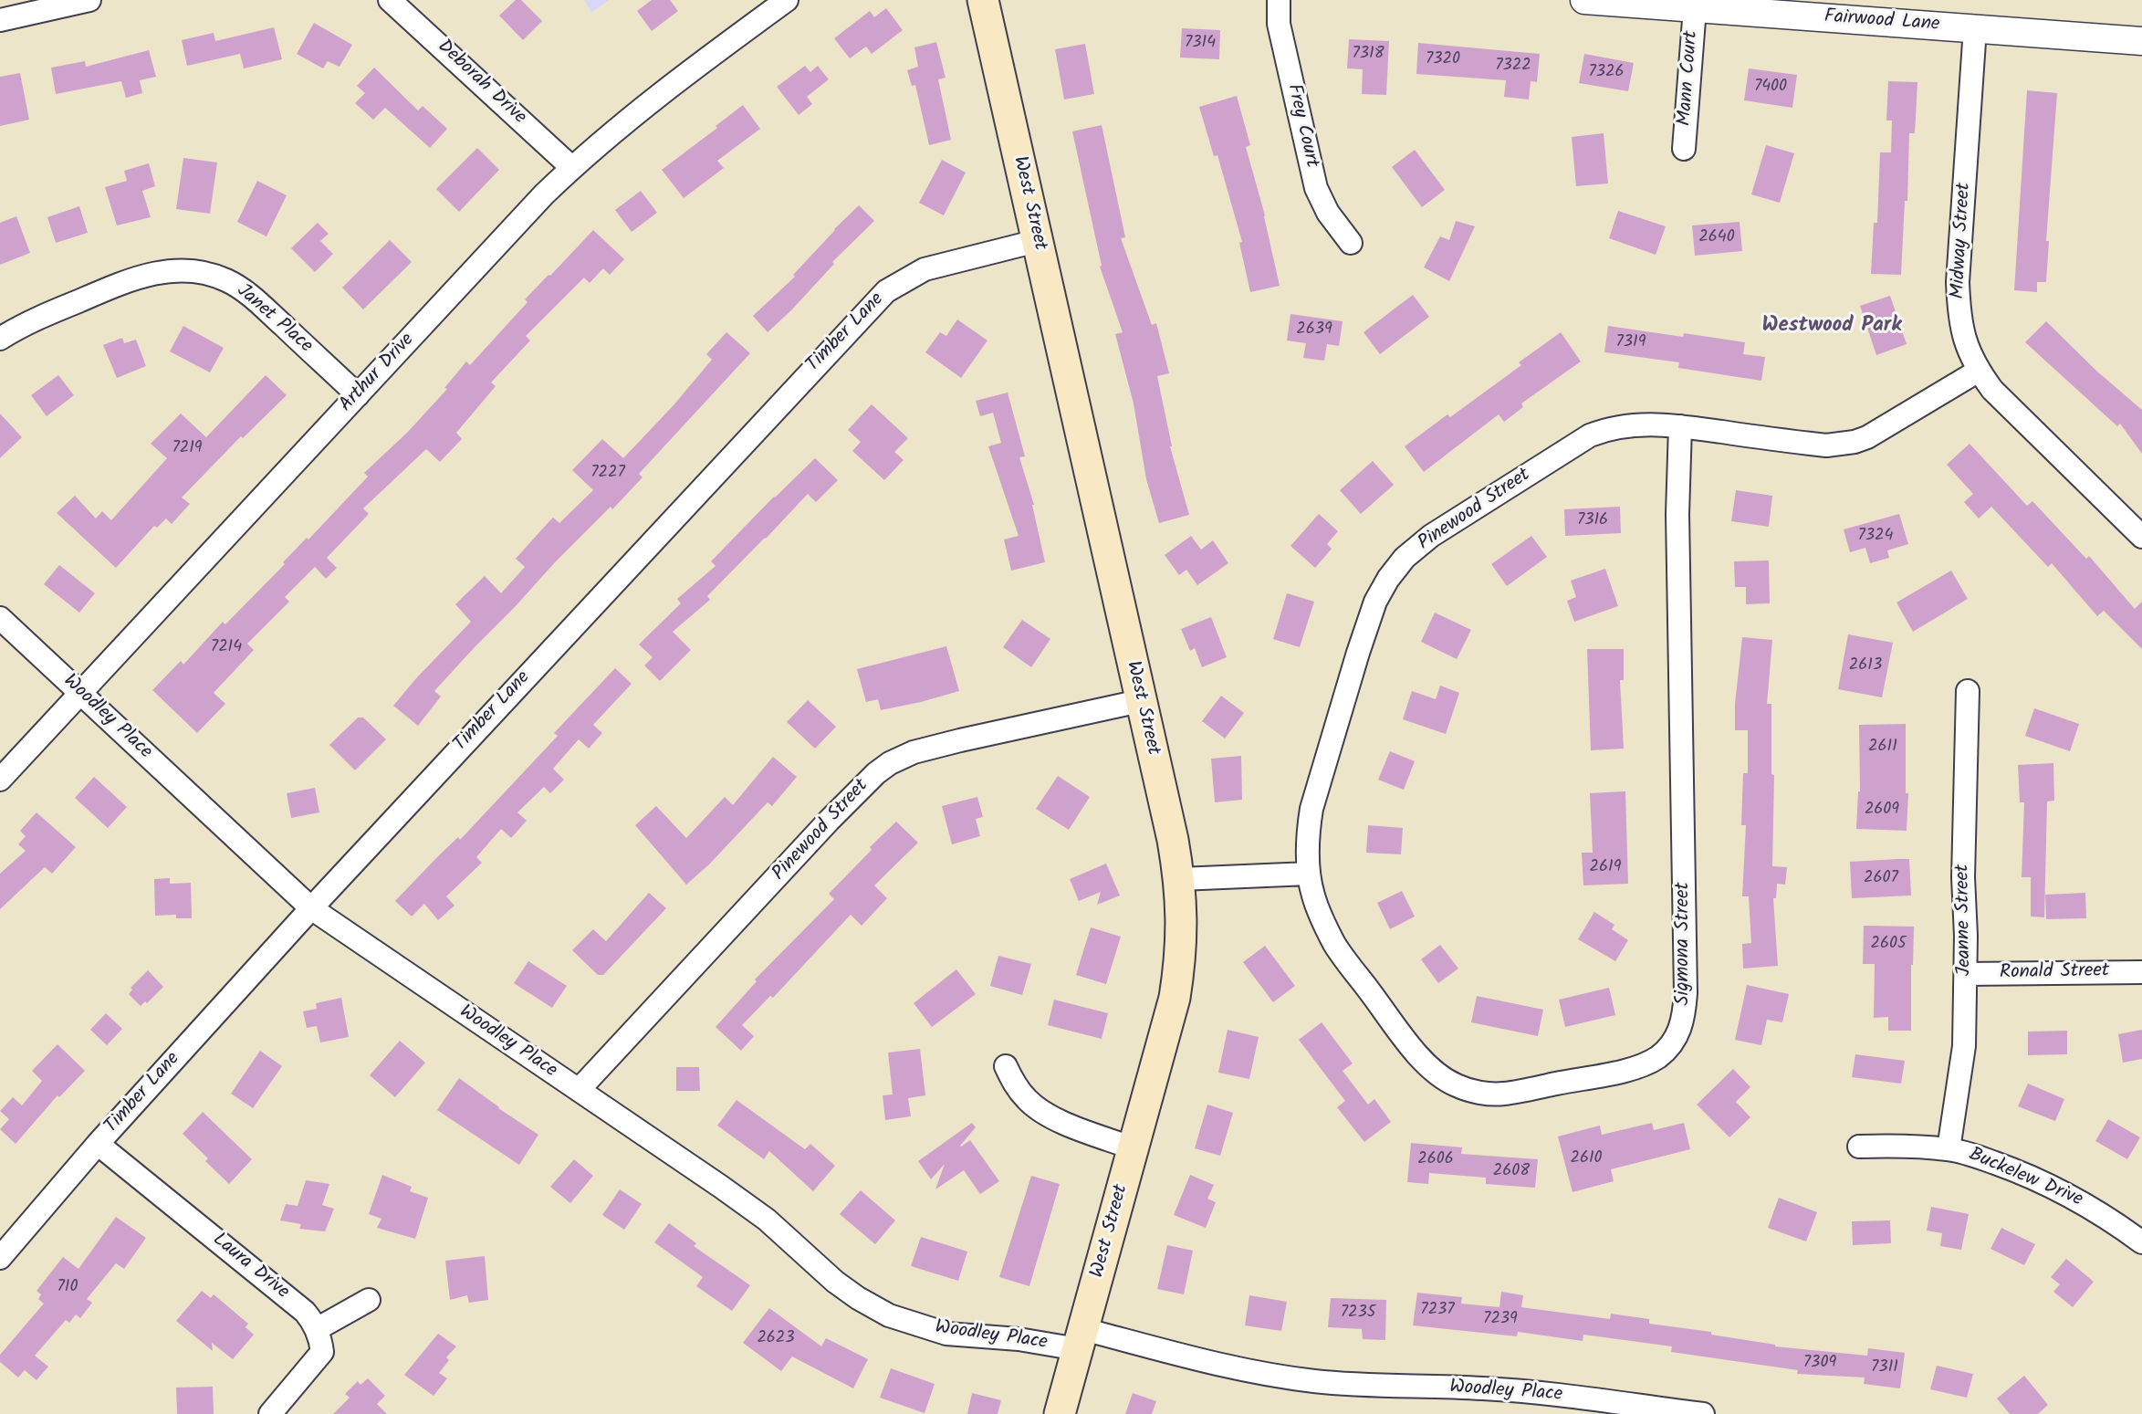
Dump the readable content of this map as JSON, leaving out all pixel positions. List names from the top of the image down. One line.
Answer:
{"streets":{"main road":["West Street"],"street":["Fairwood Lane","Mann Court","Deborah Drive","Frey Court","Midway Street","Janet Place","Timber Lane","Arthur Drive","Pinewood Street","Woodley Place","Jeanne Street","Sigmona Street","Ronald Street","Buckelew Drive","Laura Drive"]},"crossings":[["Fairwood Lane","Mann Court"],["Fairwood Lane","Midway Street"],["Deborah Drive","Arthur Drive"],["West Street","Timber Lane"],["West Street","Pinewood Street"],["West Street","Woodley Place"],["Midway Street","Pinewood Street"],["Janet Place","Arthur Drive"],["Timber Lane","Woodley Place"],["Timber Lane","Laura Drive"],["Arthur Drive","Woodley Place"],["Pinewood Street","Woodley Place"],["Pinewood Street","Sigmona Street"],["Jeanne Street","Ronald Street"],["Jeanne Street","Buckelew Drive"]],"districts":["Westwood Park"],"house_numbers":["7314","7318","7320","7322","7326","7400","2640","2639","7319","7219","7227","7316","7324","7214","2613","2611","2609","2619","2607","2605","2610","2606","2608","710","7237","7235","7239","2623","7309","7311"]}
